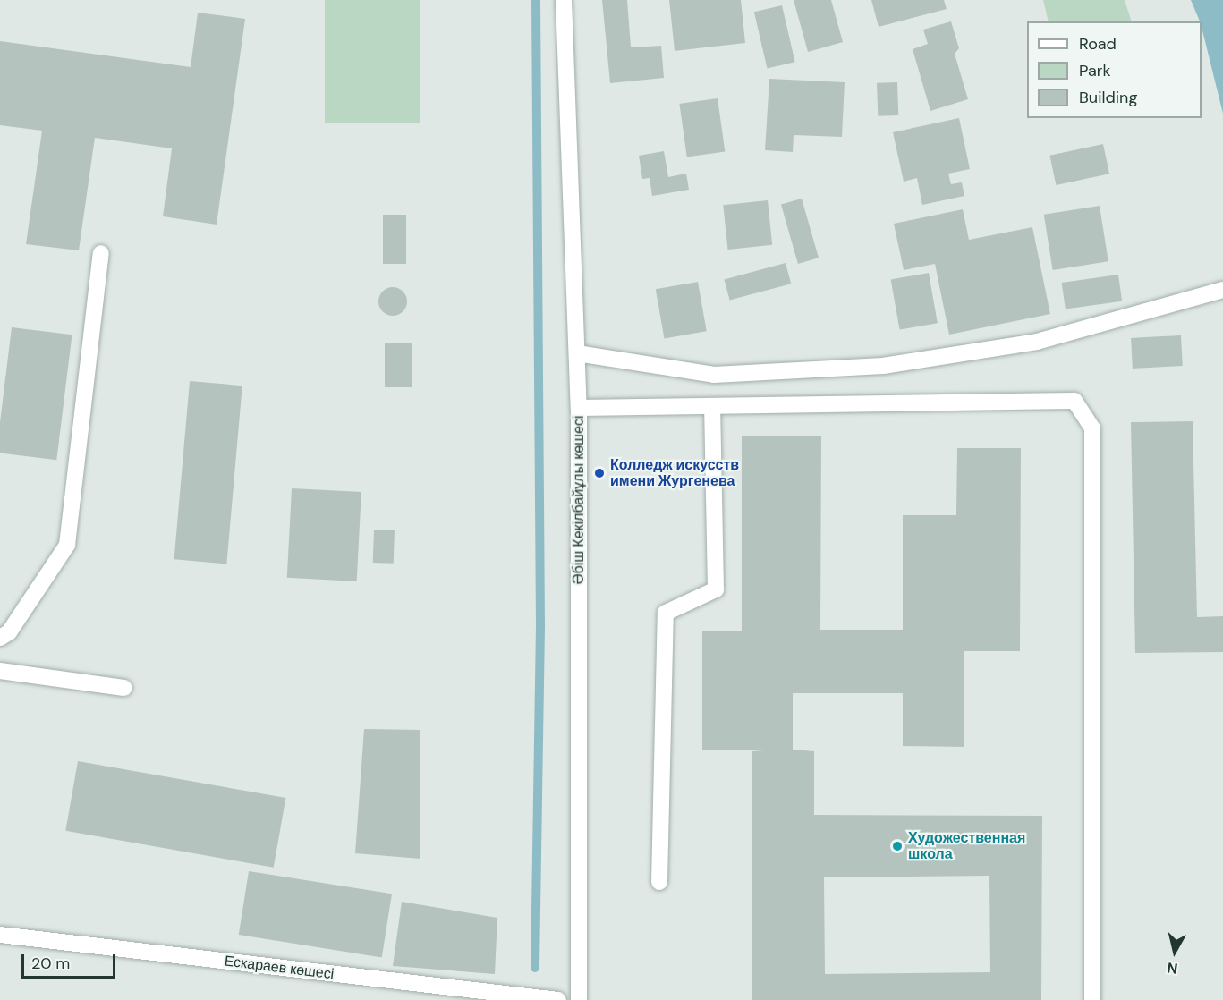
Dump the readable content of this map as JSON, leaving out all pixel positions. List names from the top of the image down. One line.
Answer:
{"streets":{"street":["Әбіш Кекілбайұлы көшесі","Ескараев көшесі"]},"places":["Колледж искусств имени Жургенева","Художественная школа"],"legend":["Road","Park","Building"],"scale_bar":"20 m","north":"bottom"}
